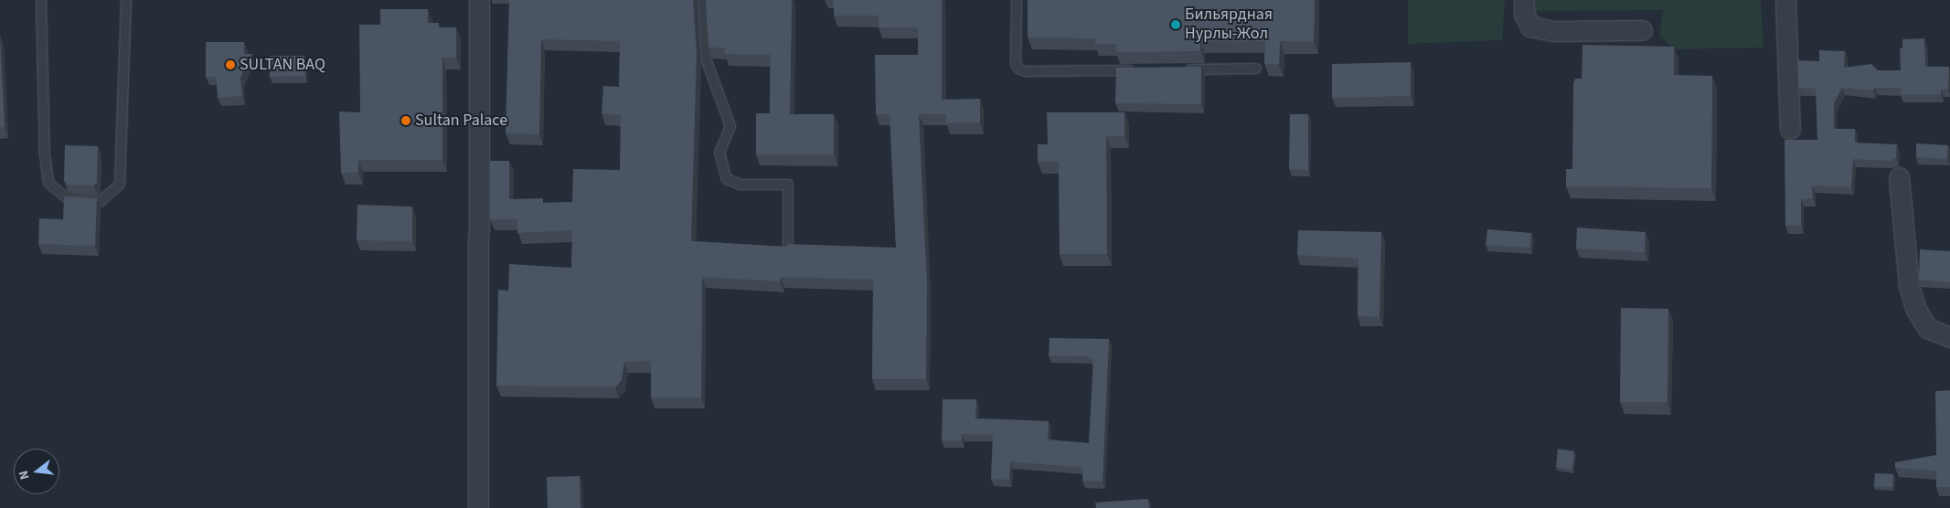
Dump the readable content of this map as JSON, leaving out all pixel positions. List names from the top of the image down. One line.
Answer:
{"places":["Бильярдная Нурлы-Жол","SULTAN BAQ","Sultan Palace"],"north":"left"}
